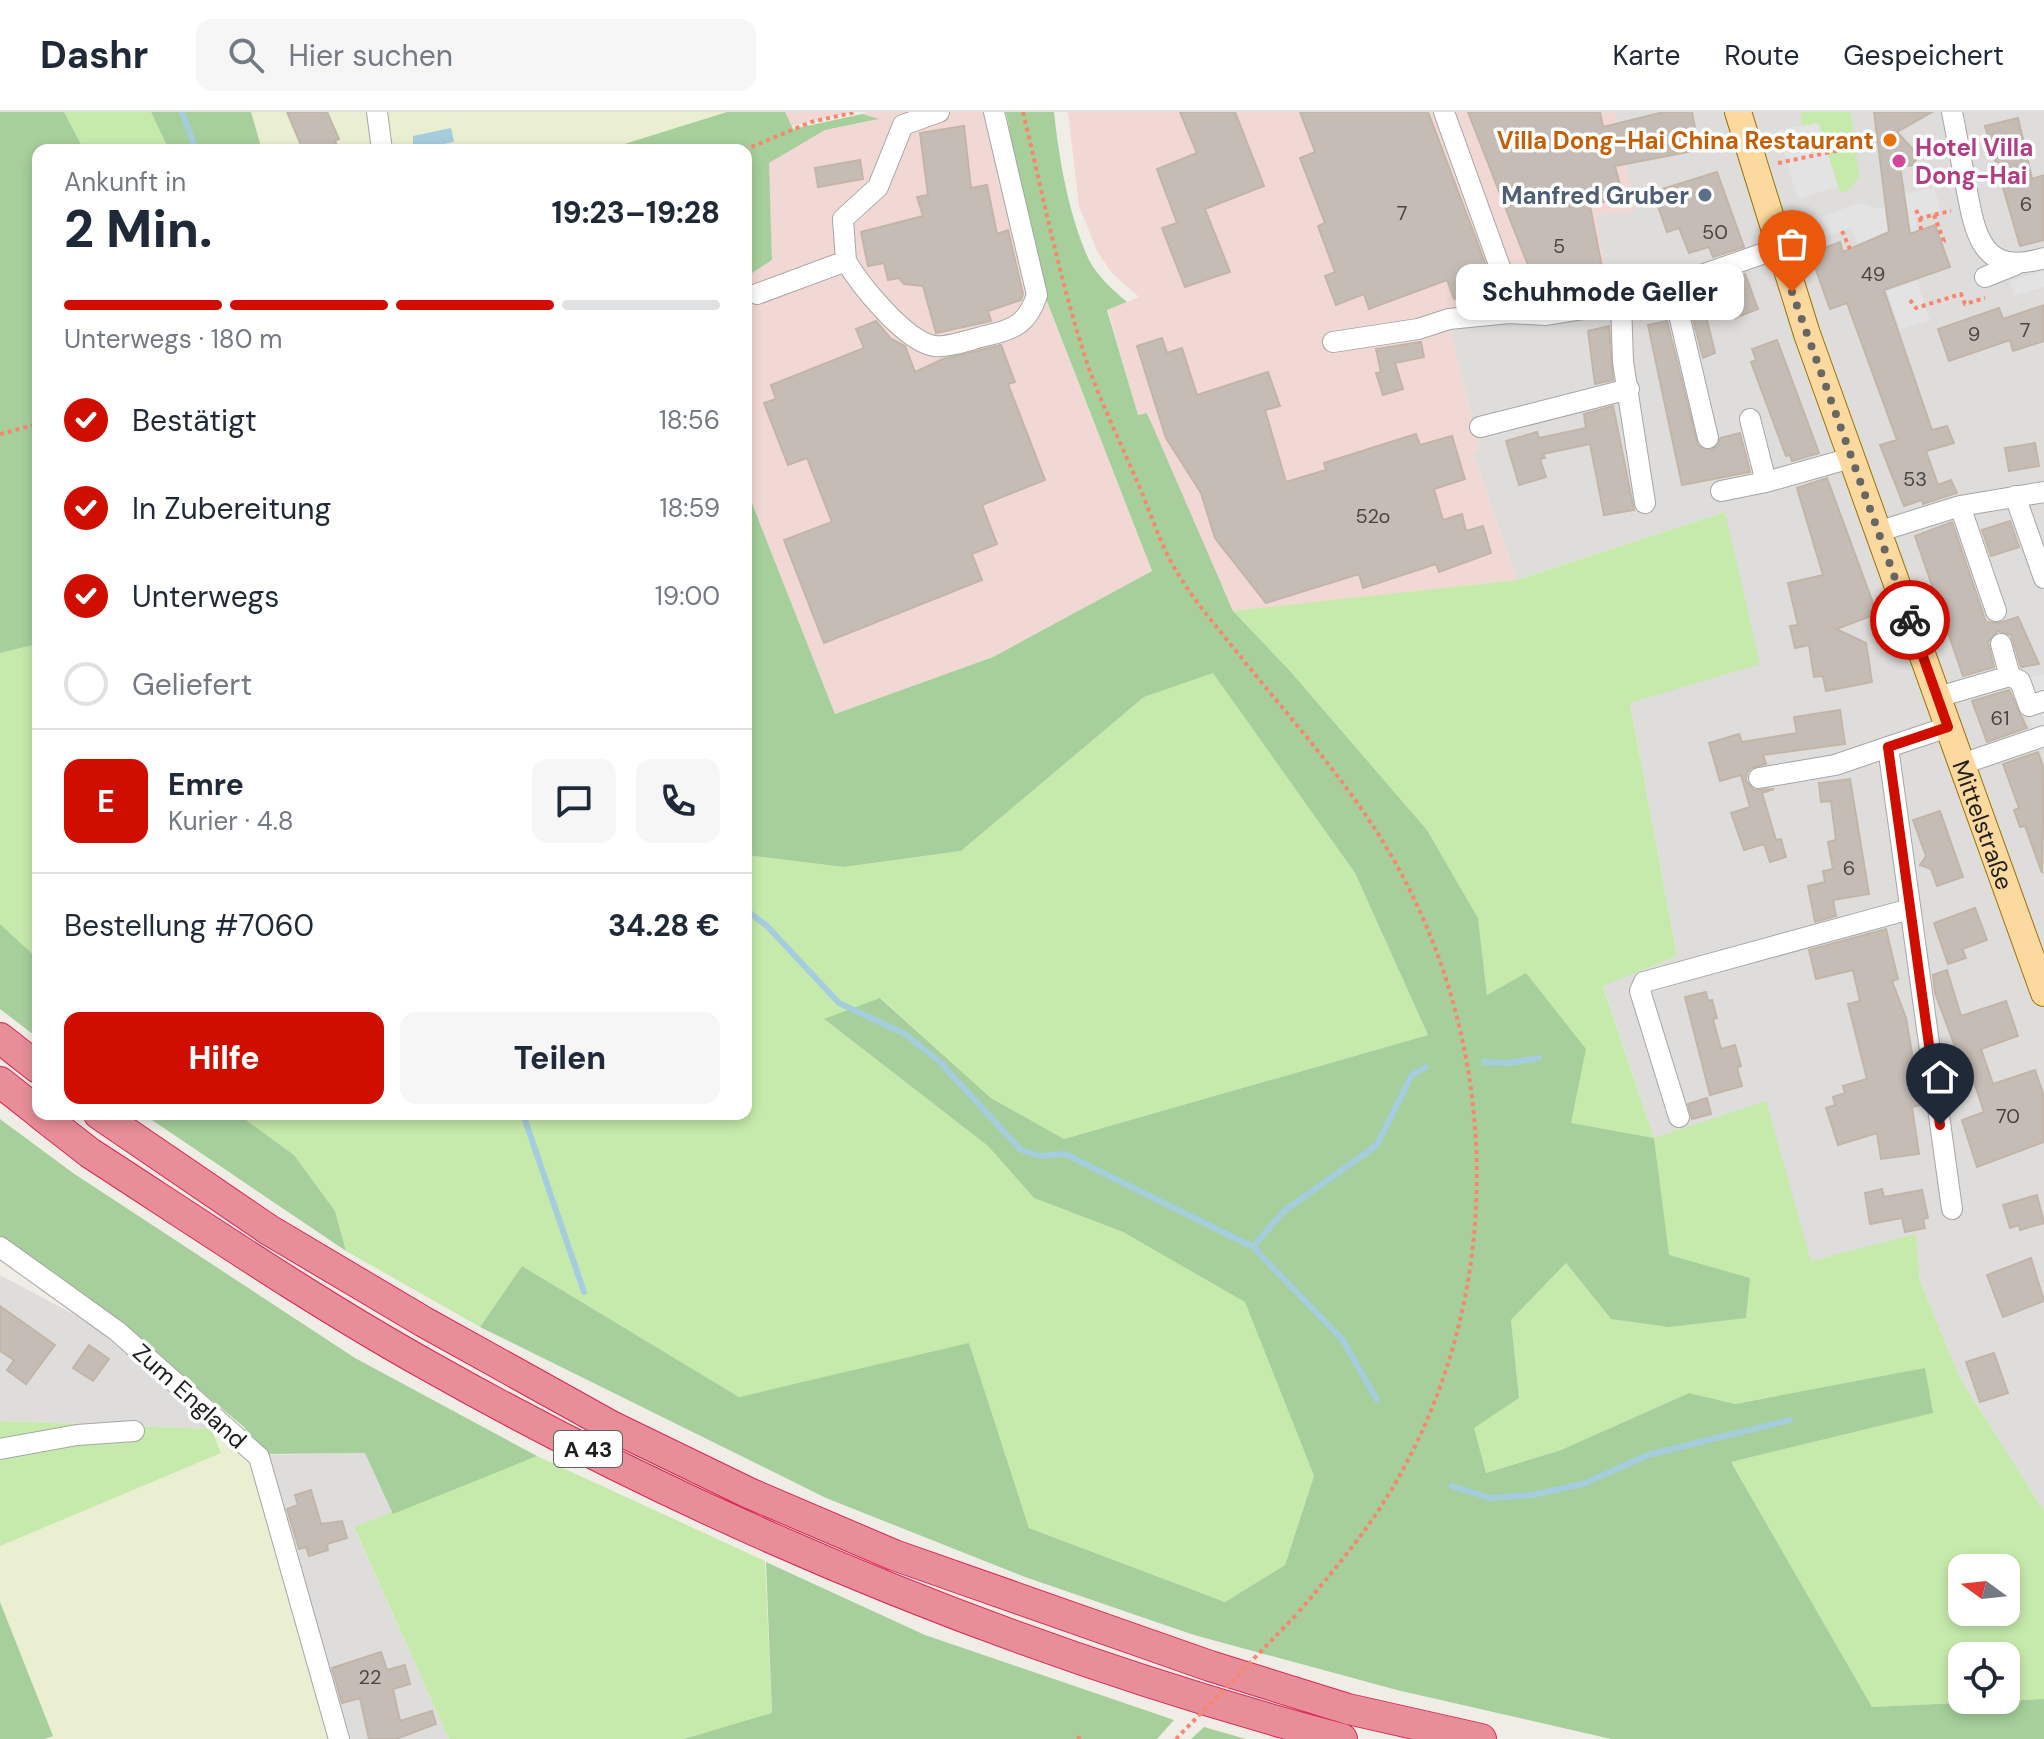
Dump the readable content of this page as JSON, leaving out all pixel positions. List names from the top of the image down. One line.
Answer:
{"streets":{"highway":["A 43"],"main road":["Mittelstraße"],"street":["Zum England"]},"places":["Villa Dong-Hai China Restaurant","Hotel Villa Dong-Hai","Manfred Gruber","Schuhmode Geller"],"house_numbers":["6","7","50","5","49","7","9","53","52o","61","6","70","22"],"north":"left","page":{"header":"Dashr","search":"Hier suchen","nav":["Karte","Route","Gespeichert"],"heading":["2 Min.","Ankunft in","19:23–19:28"],"panel":["Emre","Kurier · 4.8","Bestellung #7060","34.28 €"],"bubble":"Schuhmode Geller","bar":"Unterwegs · 180 m","list":[["Bestätigt","18:56"],["In Zubereitung","18:59"],["Unterwegs","19:00"],"Geliefert"],"round":"E","buttons":["Hilfe","Teilen"]}}
